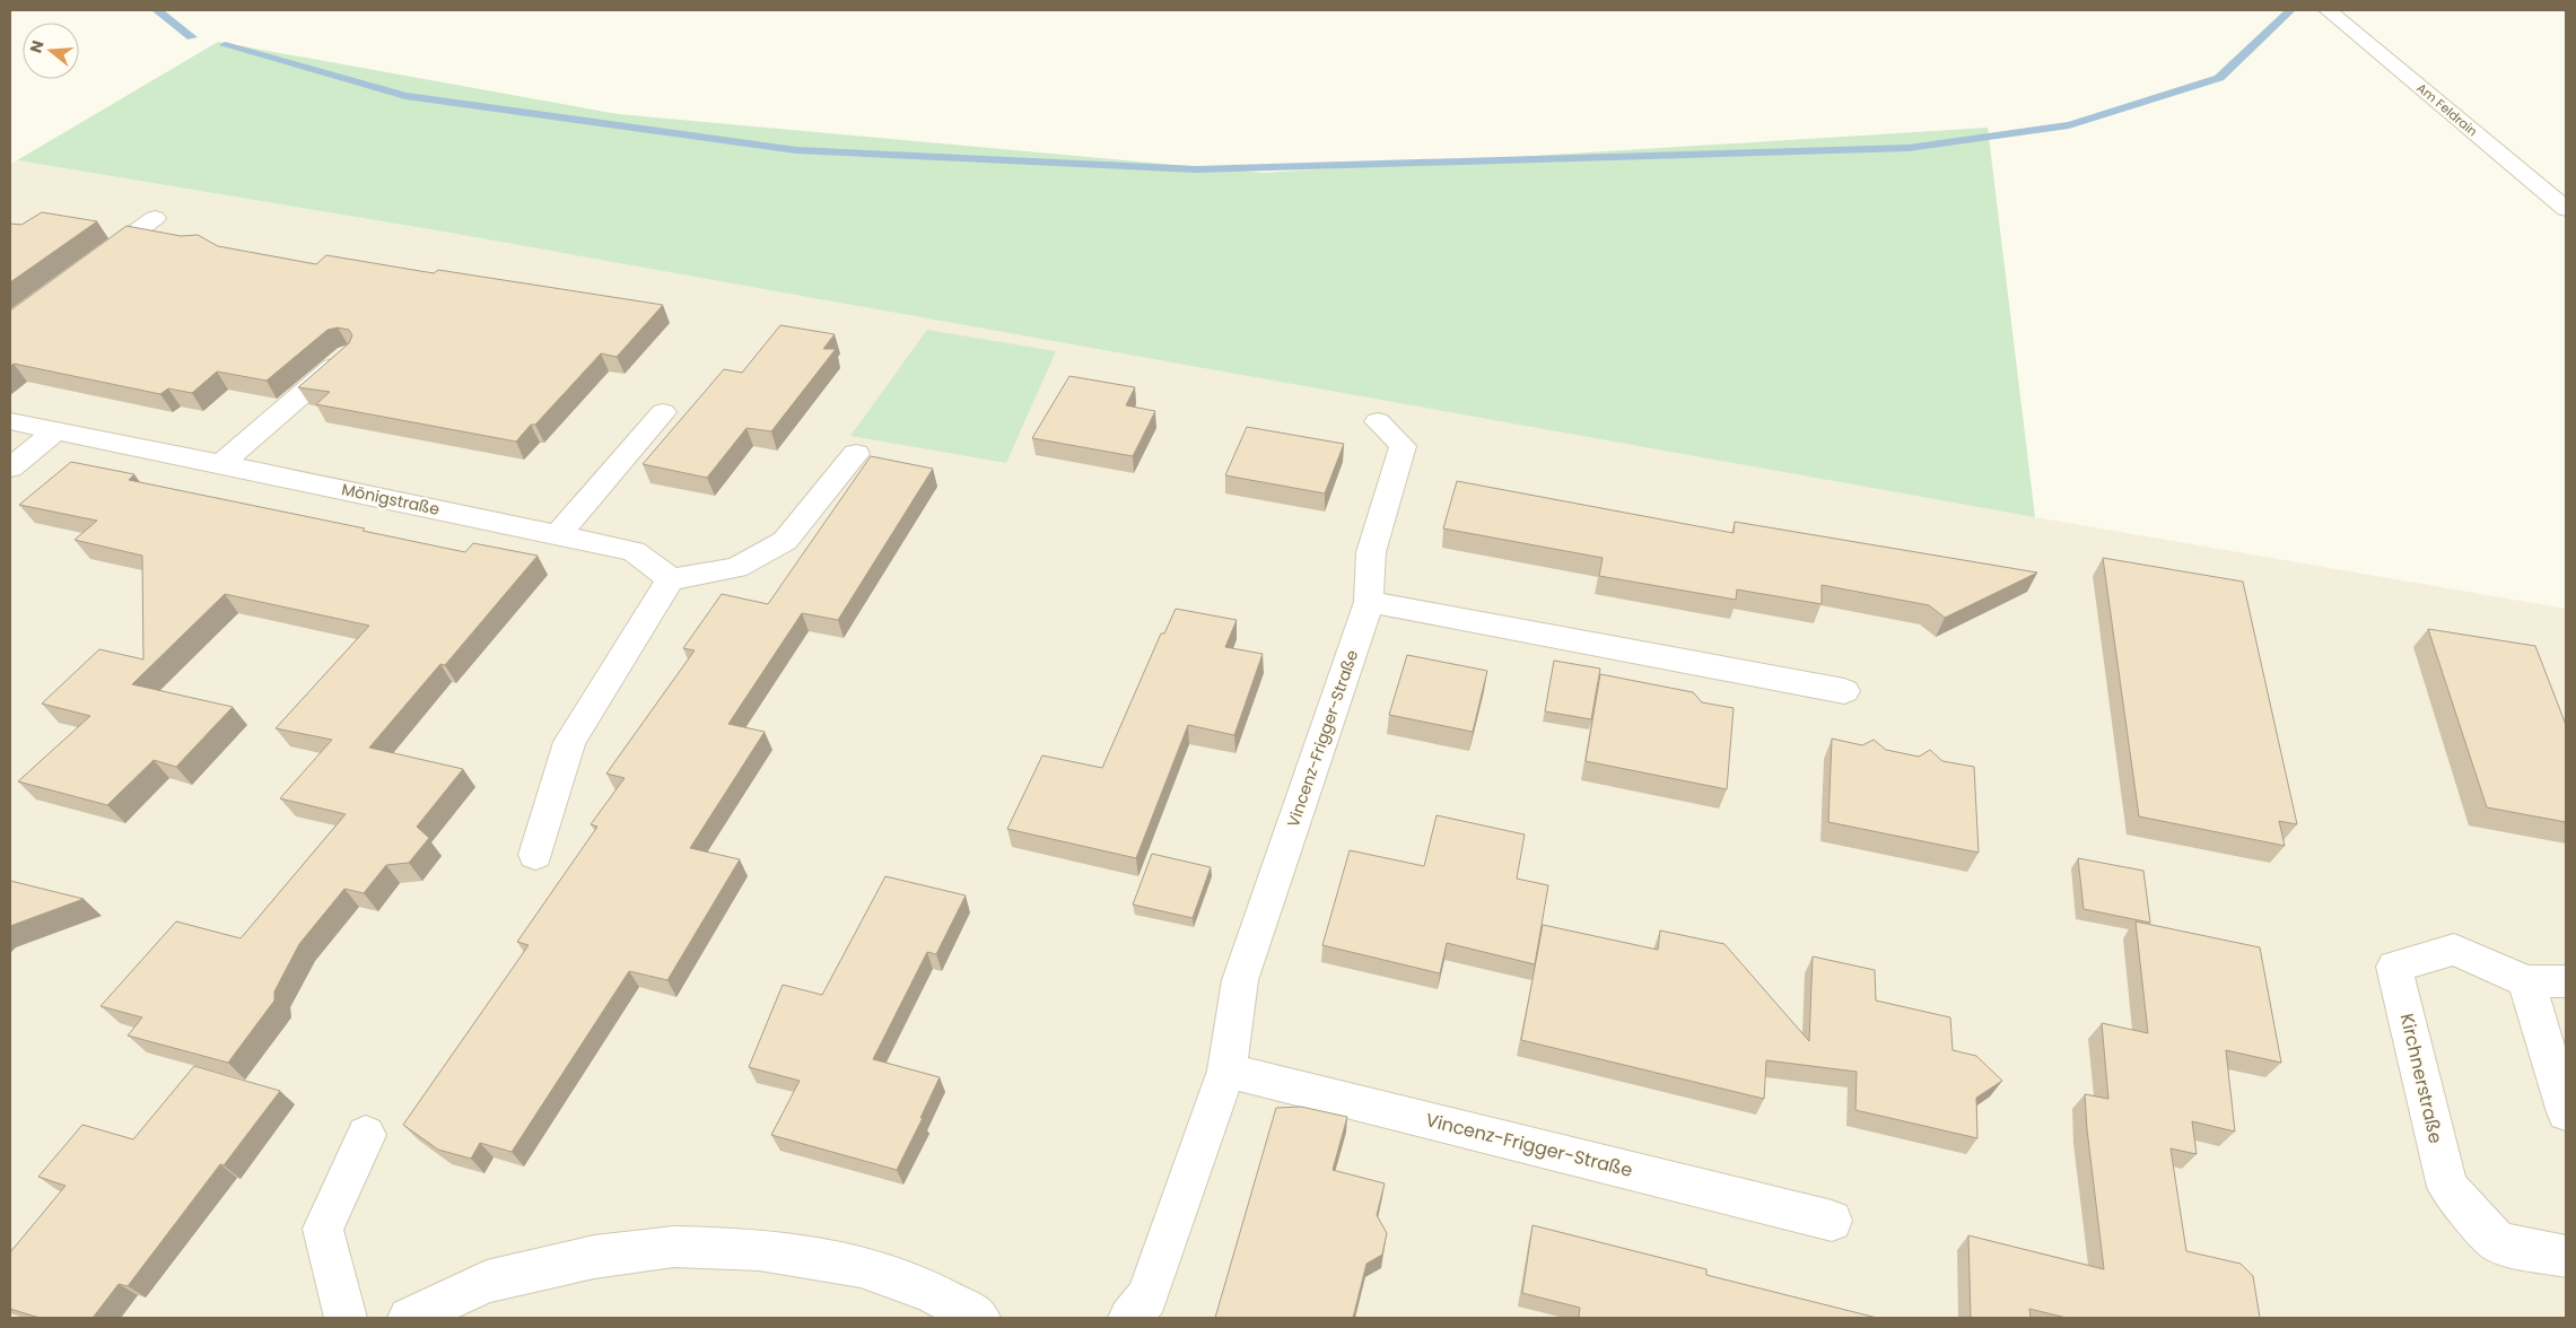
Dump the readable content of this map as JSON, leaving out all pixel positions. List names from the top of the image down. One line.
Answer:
{"streets":{"street":["Am Feldrain","Mönigstraße","Vincenz-Frigger-Straße","Kirchnerstraße"]},"north":"left"}
